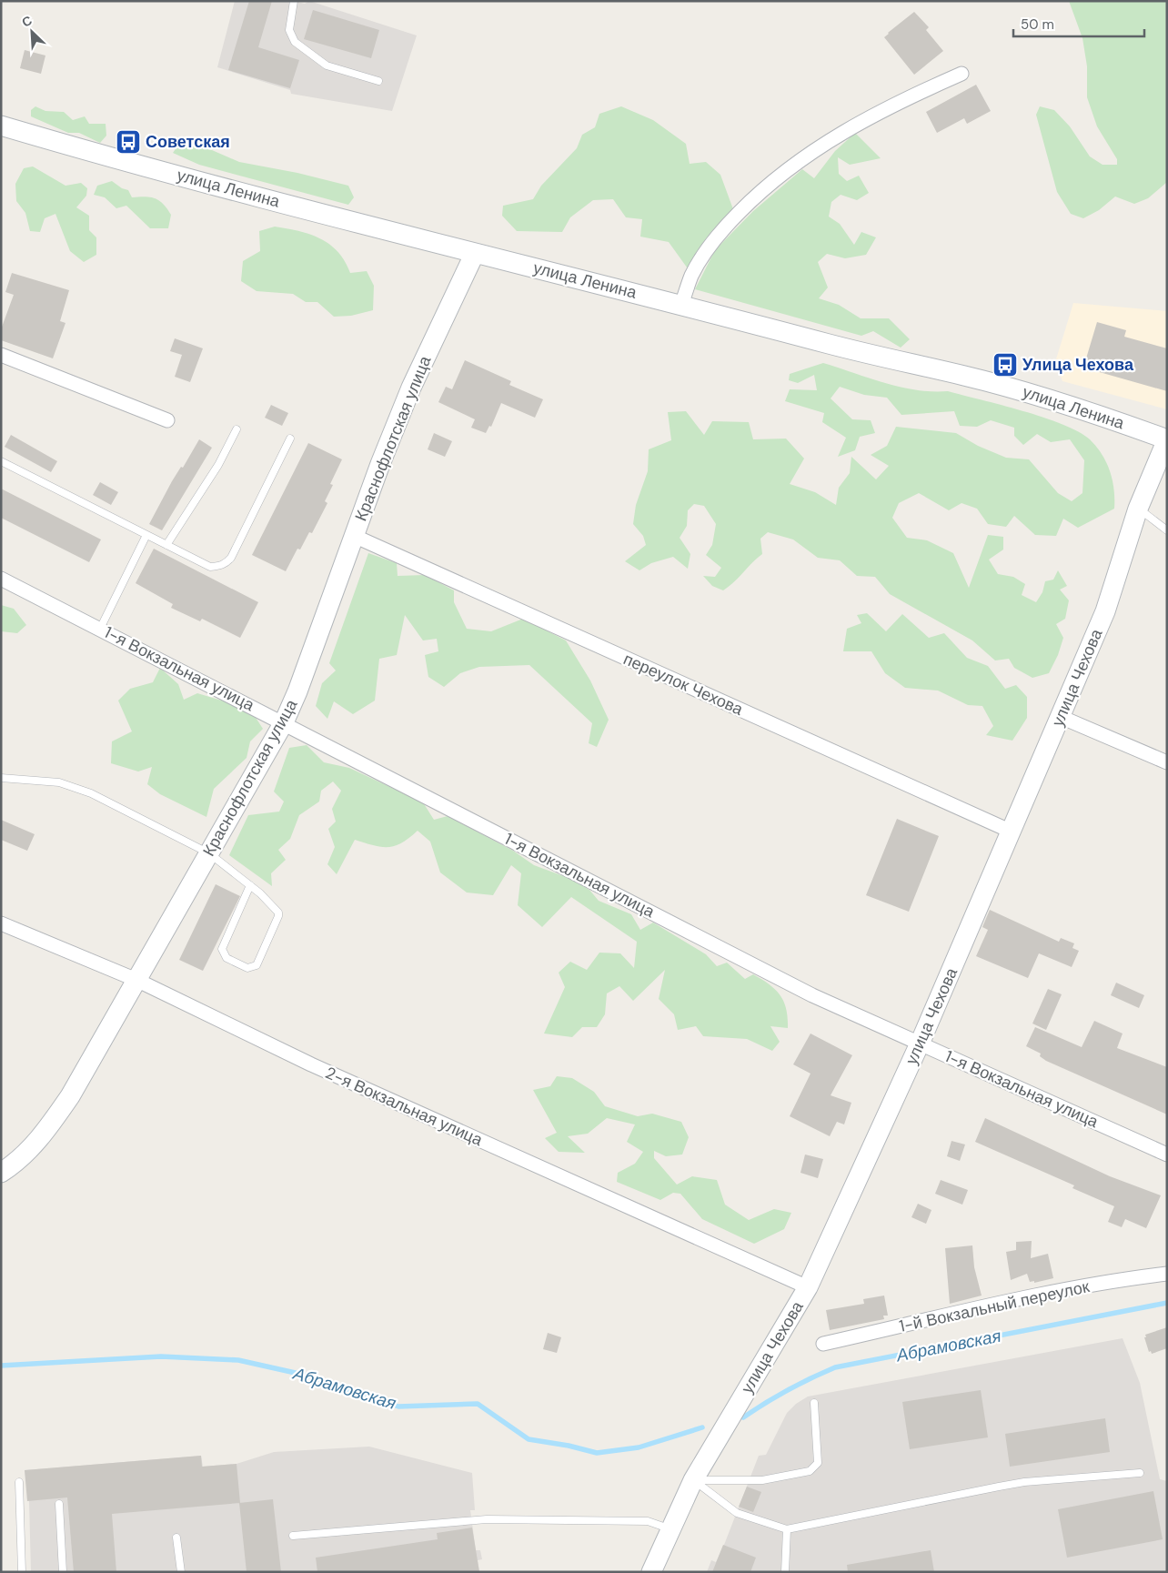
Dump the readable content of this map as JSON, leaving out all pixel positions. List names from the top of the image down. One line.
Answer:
{"streets":{"street":["улица Ленина","Краснофлотская улица","1-я Вокзальная улица","улица Чехова","переулок Чехова","2-я Вокзальная улица","1-й Вокзальный переулок"]},"crossings":[["улица Ленина","Краснофлотская улица"],["улица Ленина","улица Чехова"],["Краснофлотская улица","1-я Вокзальная улица"],["Краснофлотская улица","переулок Чехова"],["Краснофлотская улица","2-я Вокзальная улица"],["1-я Вокзальная улица","улица Чехова"],["улица Чехова","переулок Чехова"],["улица Чехова","2-я Вокзальная улица"]],"water":["Абрамовская"],"places":{"bus stop":["Советская","Улица Чехова"]},"scale_bar":"50 m","north":"top left"}
